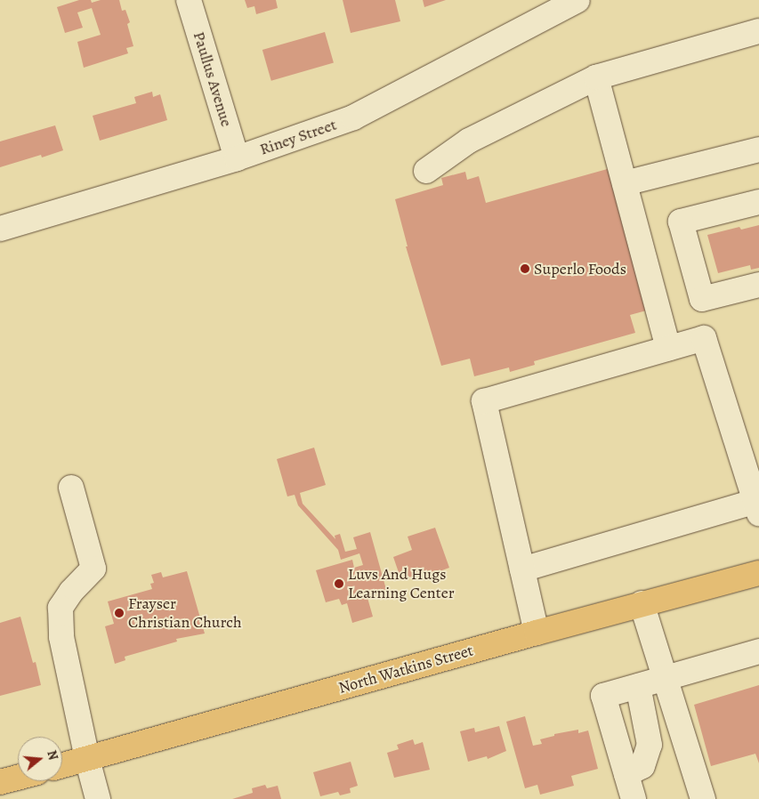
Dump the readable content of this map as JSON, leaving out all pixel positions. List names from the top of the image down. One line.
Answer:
{"streets":{"main road":["North Watkins Street"],"street":["Paullus Avenue","Riney Street"]},"crossings":[["Paullus Avenue","Riney Street"]],"places":["Superlo Foods","Luvs And Hugs Learning Center","Frayser Christian Church"],"north":"right"}
